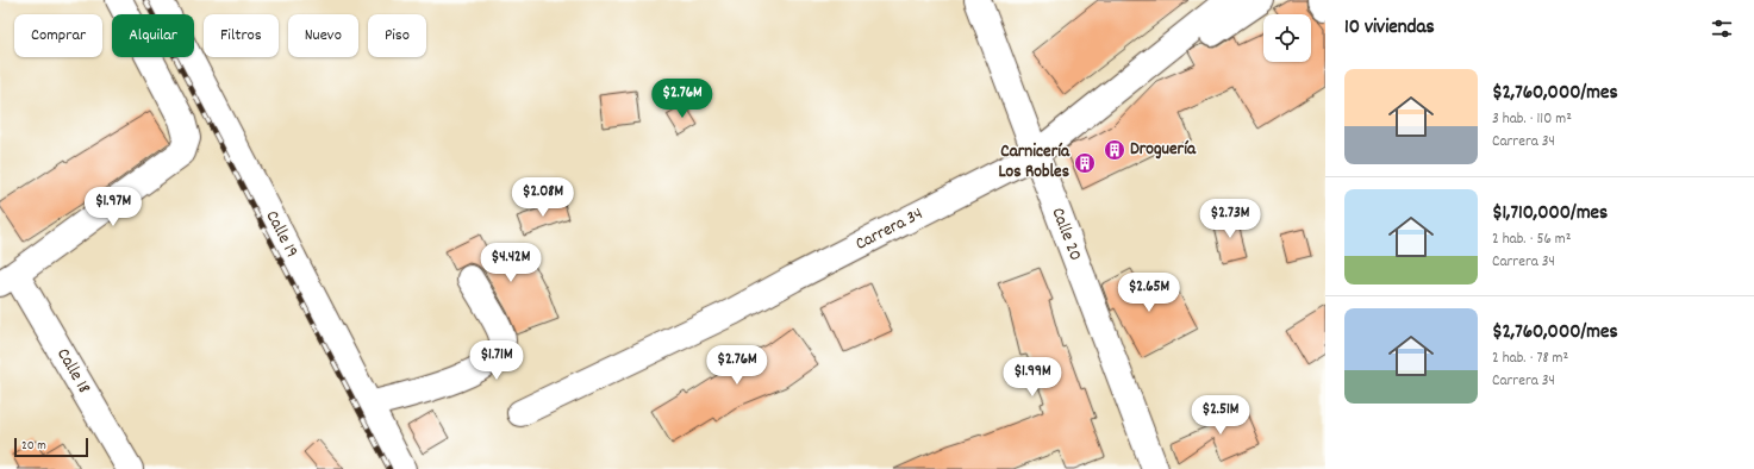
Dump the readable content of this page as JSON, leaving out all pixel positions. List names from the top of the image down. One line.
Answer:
{"streets":{"street":["Carrera 34","Calle 19","Calle 20","Calle 18"]},"crossings":[["Carrera 34","Calle 20"]],"places":{"building":["Droguería","Carnicería Los Robles"]},"scale_bar":"20 m","page":{"heading":"10 viviendas","chip":["Comprar","Alquilar","Filtros","Nuevo","Piso"],"list":[{"name":"$2,760,000/mes","note":"3 hab. · 110 m² · Carrera 34"},{"name":"$1,710,000/mes","note":"2 hab. · 56 m² · Carrera 34"},{"name":"$2,760,000/mes","note":"2 hab. · 78 m² · Carrera 34"}],"price":["$2.76M","$2.08M","$1.97M","$2.73M","$4.42M","$2.65M","$1.71M","$2.76M","$1.99M","$2.51M"],"scale":"20 m"}}
